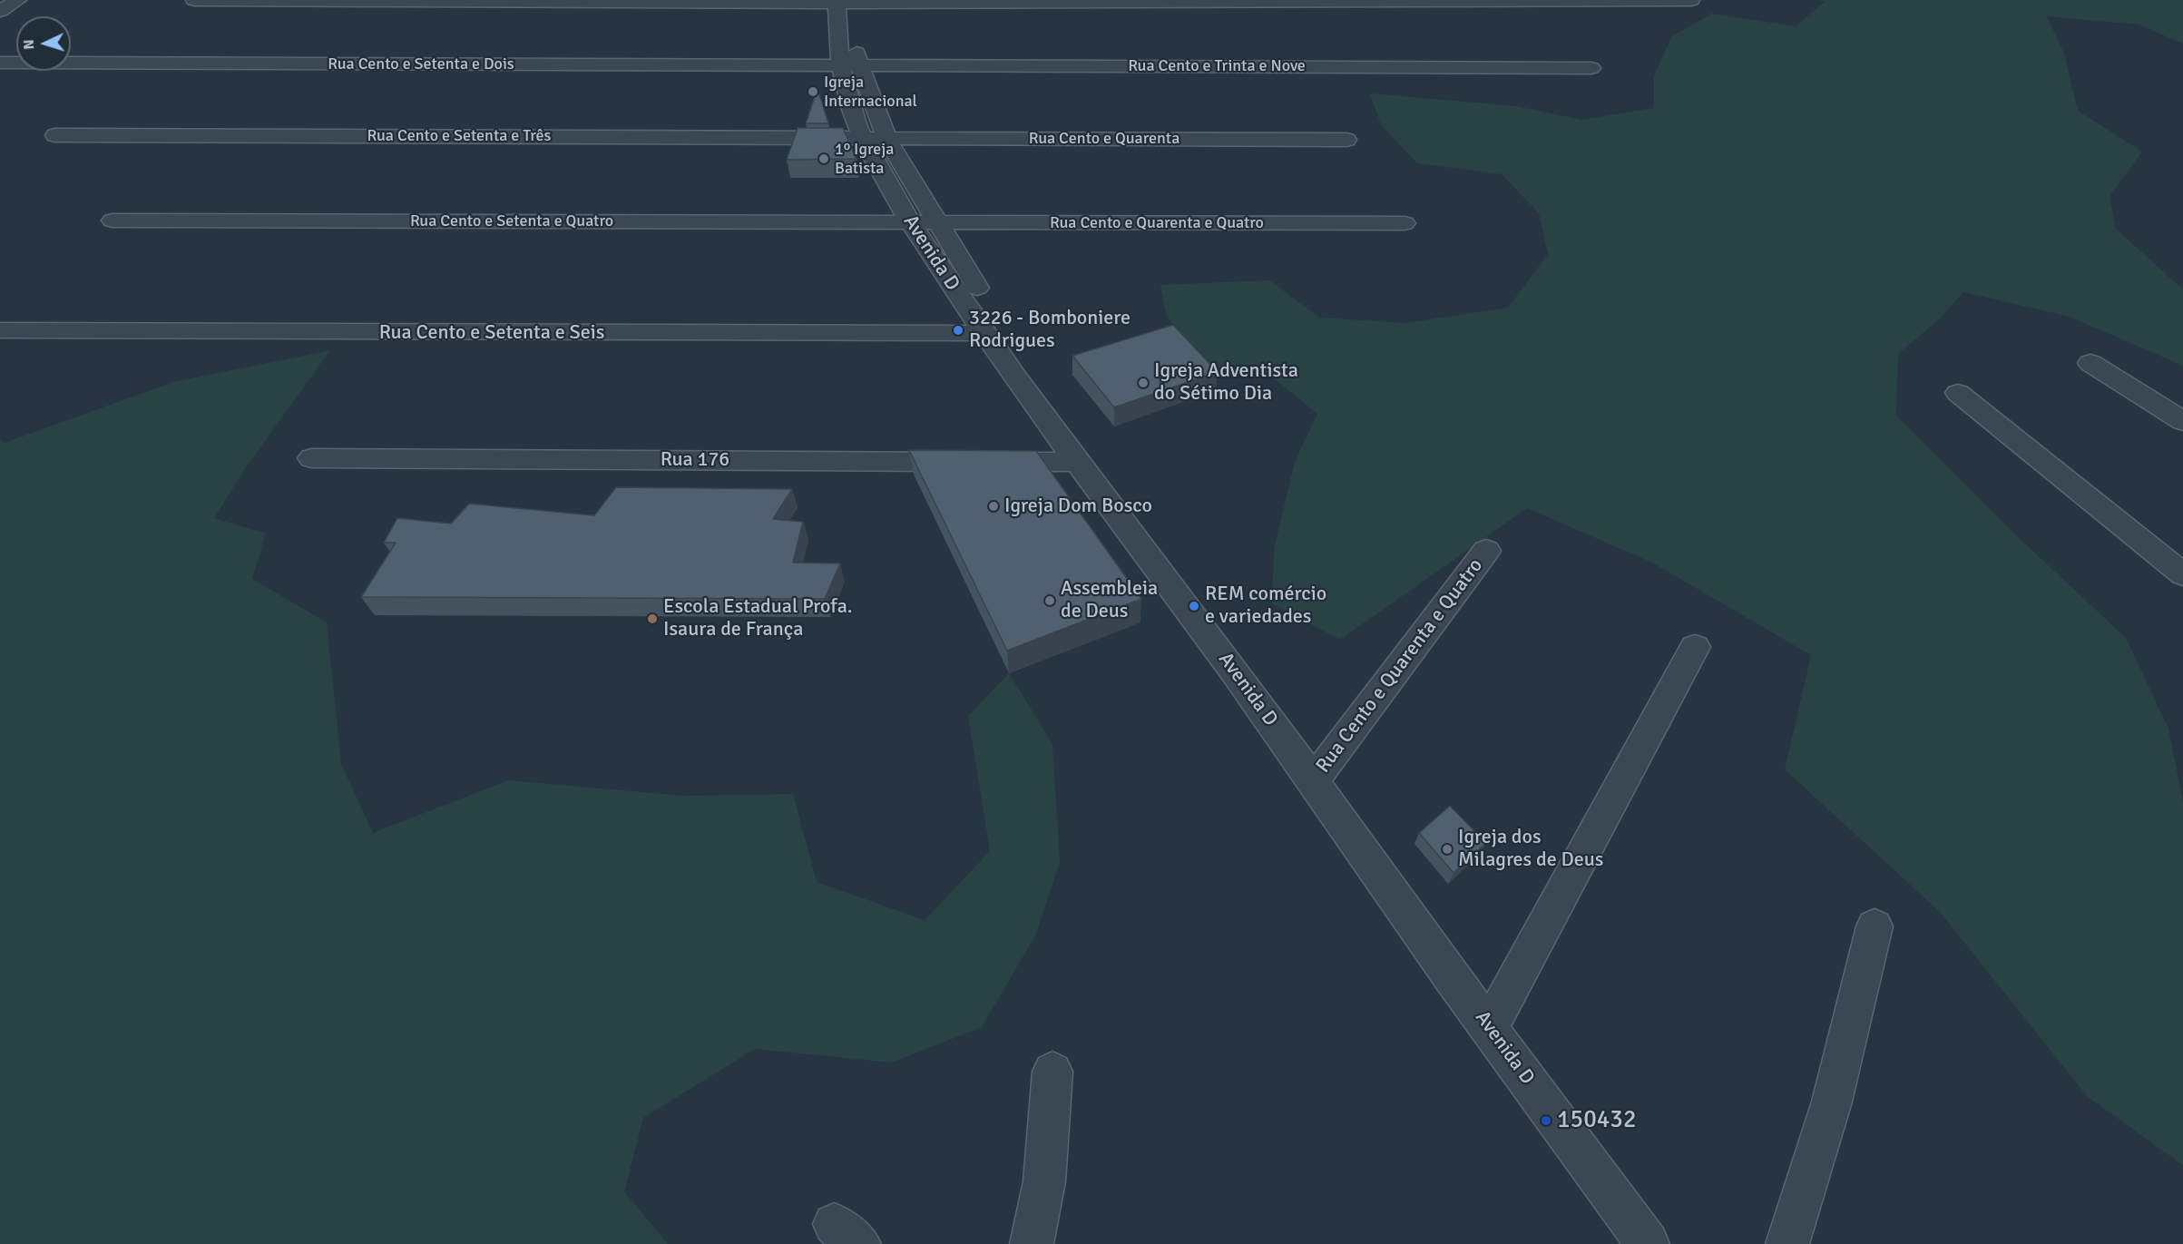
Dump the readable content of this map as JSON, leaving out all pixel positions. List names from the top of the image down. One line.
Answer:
{"streets":{"street":["Rua Cento e Setenta e Dois","Rua Cento e Trinta e Nove","Rua Cento e Setenta e Três","Rua Cento e Quarenta","Rua Cento e Setenta e Quatro","Rua Cento e Quarenta e Quatro","Avenida D","Rua Cento e Setenta e Seis","Rua 176"]},"crossings":[["Rua Cento e Setenta e Dois","Rua Cento e Trinta e Nove"],["Rua Cento e Setenta e Dois","Avenida D"],["Rua Cento e Trinta e Nove","Avenida D"],["Rua Cento e Setenta e Três","Rua Cento e Quarenta"],["Rua Cento e Setenta e Três","Avenida D"],["Rua Cento e Quarenta","Avenida D"],["Rua Cento e Setenta e Quatro","Rua Cento e Quarenta e Quatro"],["Rua Cento e Setenta e Quatro","Avenida D"],["Rua Cento e Quarenta e Quatro","Avenida D"],["Avenida D","Rua Cento e Setenta e Seis"],["Avenida D","Rua 176"]],"places":["Igreja Internacional","1º Igreja Batista","3226 - Bomboniere Rodrigues","Igreja Adventista do Sétimo Dia","Igreja Dom Bosco","Assembleia de Deus","REM comércio e variedades","Escola Estadual Profa. Isaura de França","Igreja dos Milagres de Deus","150432"],"north":"left"}
